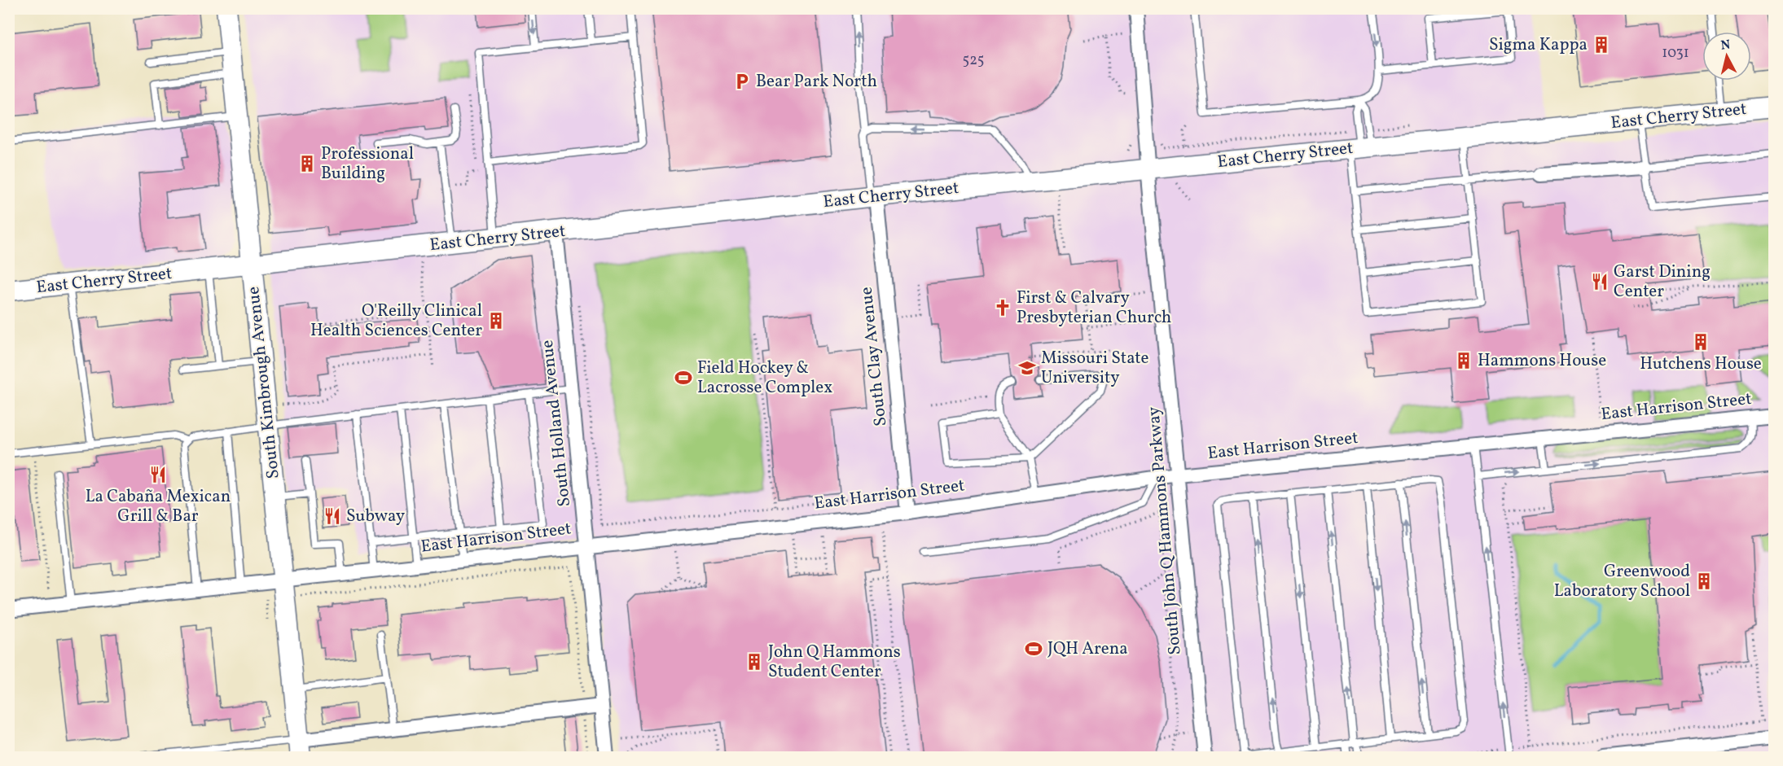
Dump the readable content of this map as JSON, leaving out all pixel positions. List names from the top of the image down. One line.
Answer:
{"streets":{"street":["East Cherry Street","South Clay Avenue","South Kimbrough Avenue","East Harrison Street","South Holland Avenue","South John Q Hammons Parkway"]},"crossings":[["East Cherry Street","South Clay Avenue"],["East Cherry Street","South Kimbrough Avenue"],["East Cherry Street","South Holland Avenue"],["East Cherry Street","South John Q Hammons Parkway"],["South Clay Avenue","East Harrison Street"],["South Kimbrough Avenue","East Harrison Street"],["East Harrison Street","South Holland Avenue"],["East Harrison Street","South John Q Hammons Parkway"]],"places":{"building":["Sigma Kappa","Professional Building","O'Reilly Clinical Health Sciences Center","Hutchens House","Hammons House","Greenwood Laboratory School","John Q Hammons Student Center"],"parking":["Bear Park North"],"restaurant":["Garst Dining Center","La Cabaña Mexican Grill & Bar","Subway"],"church":["First & Calvary Presbyterian Church"],"school or university":["Missouri State University"],"sports":["Field Hockey & Lacrosse Complex","JQH Arena"]},"house_numbers":["1031","525"],"north":"top"}
